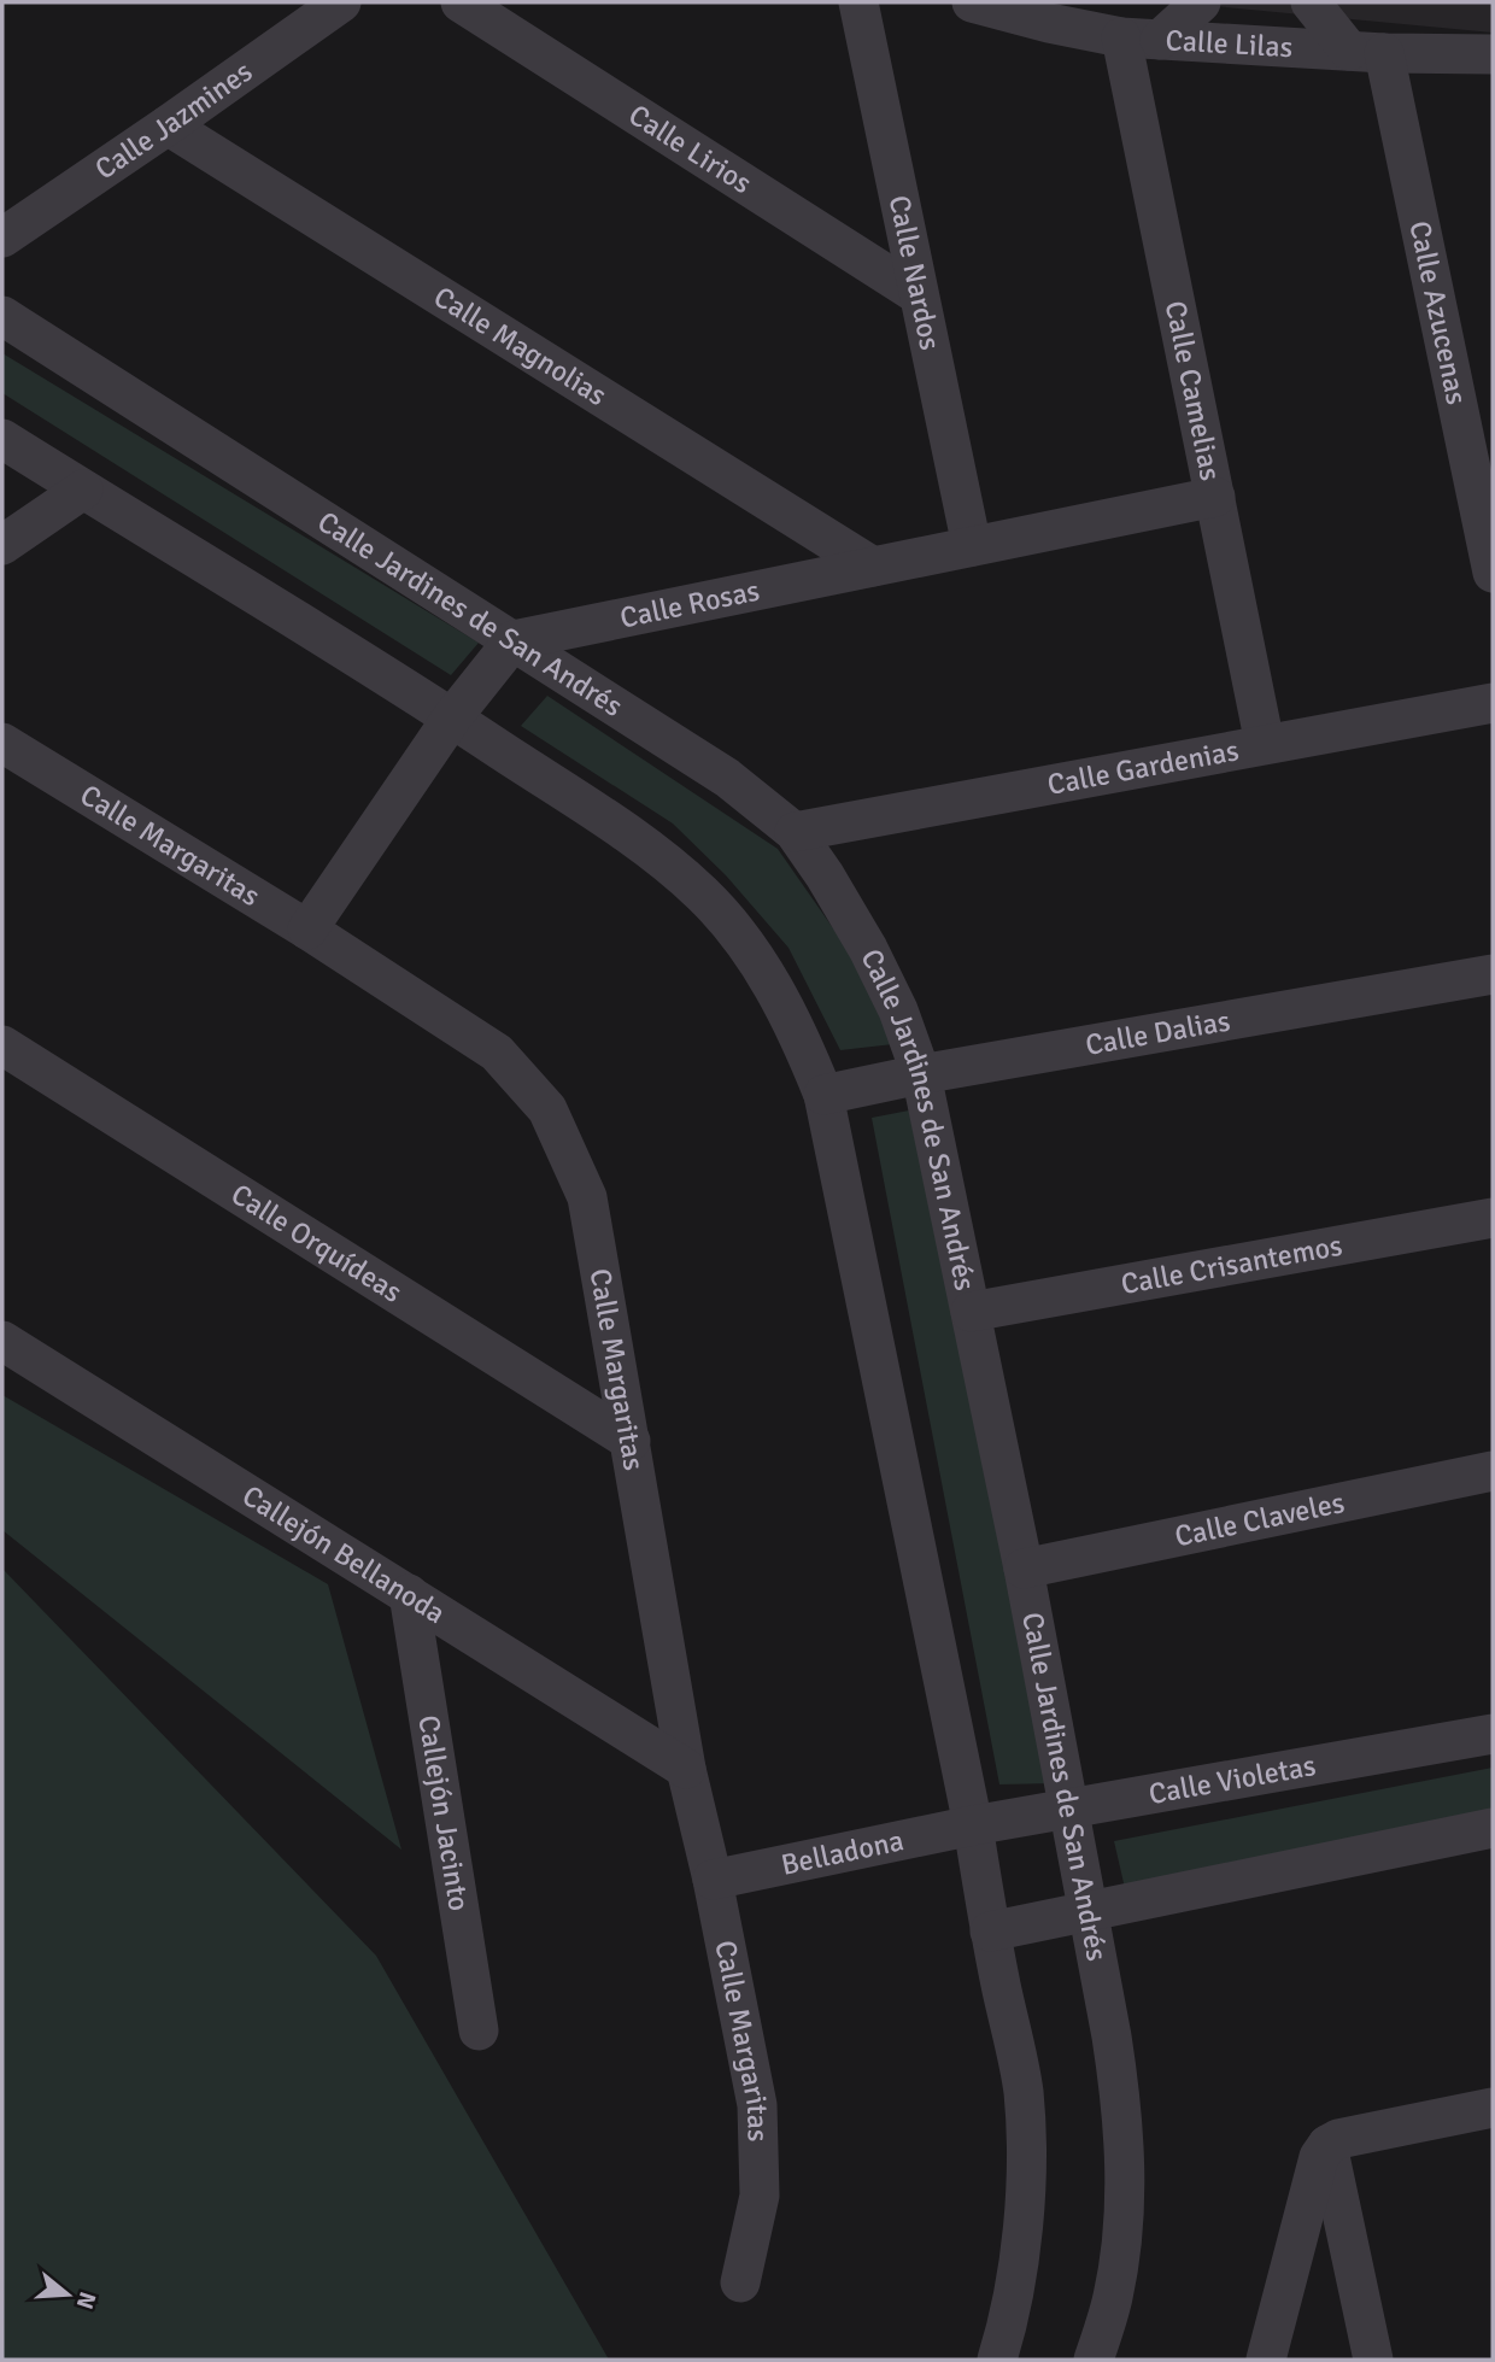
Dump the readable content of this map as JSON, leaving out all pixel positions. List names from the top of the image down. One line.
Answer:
{"streets":{"street":["Calle Lilas","Calle Jazmines","Calle Lirios","Calle Nardos","Calle Azucenas","Calle Magnolias","Calle Camelias","Calle Rosas","Calle Jardines de San Andrés","Calle Gardenias","Calle Margaritas","Calle Dalias","Calle Orquídeas","Calle Crisantemos","Calle Claveles","Callejón Bellanoda","Calle Violetas","Callejón Jacinto","Belladona"]},"crossings":[["Calle Lilas","Calle Azucenas"],["Calle Lilas","Calle Camelias"],["Calle Jazmines","Calle Magnolias"],["Calle Lirios","Calle Nardos"],["Calle Nardos","Calle Rosas"],["Calle Magnolias","Calle Rosas"],["Calle Camelias","Calle Rosas"],["Calle Camelias","Calle Gardenias"],["Calle Rosas","Calle Jardines de San Andrés"],["Calle Jardines de San Andrés","Calle Gardenias"],["Calle Jardines de San Andrés","Calle Dalias"],["Calle Jardines de San Andrés","Calle Crisantemos"],["Calle Jardines de San Andrés","Calle Claveles"],["Calle Jardines de San Andrés","Calle Violetas"],["Calle Margaritas","Calle Orquídeas"],["Calle Margaritas","Callejón Bellanoda"],["Calle Margaritas","Belladona"],["Callejón Bellanoda","Callejón Jacinto"],["Calle Violetas","Belladona"]],"north":"right"}
